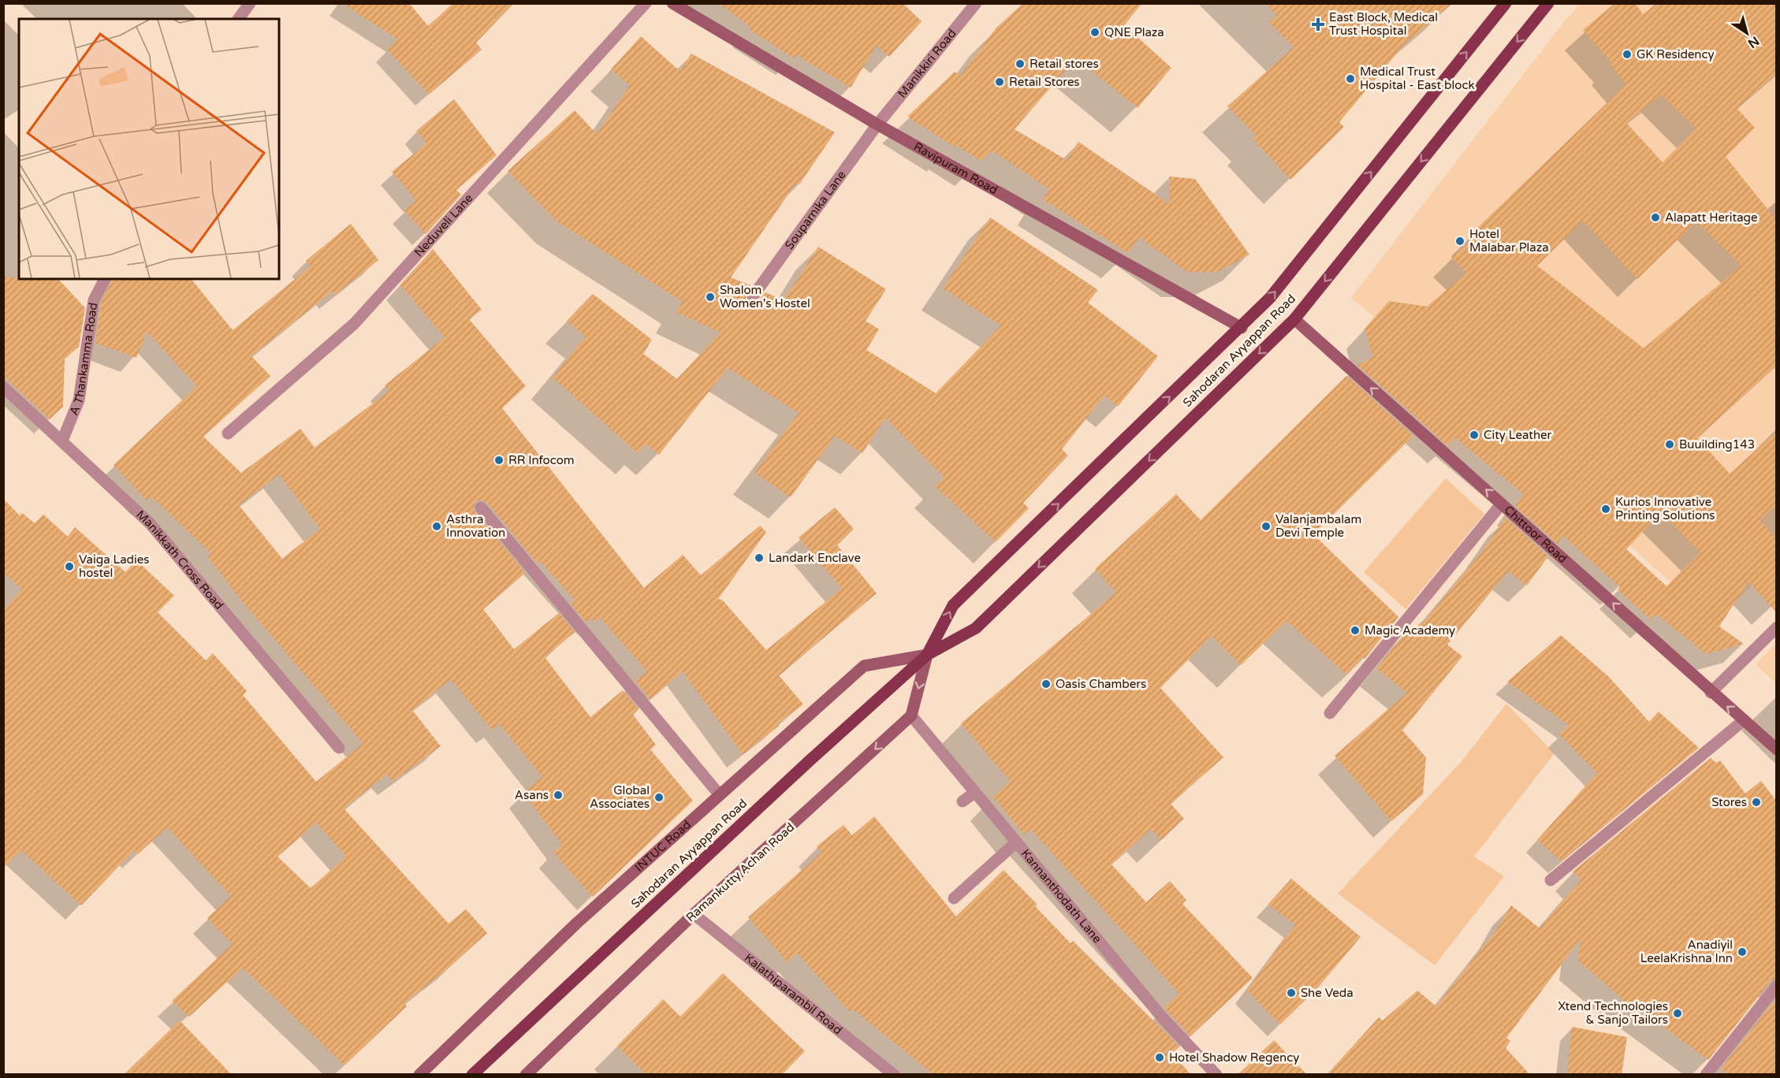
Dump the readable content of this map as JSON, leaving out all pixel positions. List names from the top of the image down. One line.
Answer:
{"streets":{"main road":["Ravipuram Road","Sahodaran Ayyappan Road","Chittoor Road","INTUC Road","Ramankutty Achan Road"],"street":["Manikkiri Road","Souparnika Lane","Neduveli Lane","A Thankamma Road","Manikkath Cross Road","Kannanthodath Lane","Kalathiparambil Road"]},"crossings":[["Manikkiri Road","Ravipuram Road"],["Manikkiri Road","Souparnika Lane"],["Ravipuram Road","Souparnika Lane"],["Ravipuram Road","Sahodaran Ayyappan Road"],["Sahodaran Ayyappan Road","Chittoor Road"],["Sahodaran Ayyappan Road","INTUC Road"],["A Thankamma Road","Manikkath Cross Road"],["Ramankutty Achan Road","Kannanthodath Lane"],["Ramankutty Achan Road","Kalathiparambil Road"]],"one_way":["Chittoor Road","Ramankutty Achan Road"],"places":{"health":["East Block, Medical Trust Hospital"],"other":["QNE Plaza","GK Residency","Retail stores","Medical Trust Hospital - East block","Retail Stores","Alapatt Heritage","Hotel Malabar Plaza","Shalom Women's Hostel","City Leather","Buuilding143","RR Infocom","Kurios Innovative Printing Solutions","Asthra Innovation","Valanjambalam Devi Temple","Landark Enclave","Vaiga Ladies hostel","Magic Academy","Oasis Chambers","Asans","Global Associates","Stores","Anadiyil LeelaKrishna Inn","She Veda","Xtend Technologies & Sanjo Tailors","Hotel Shadow Regency"]},"north":"bottom right"}
